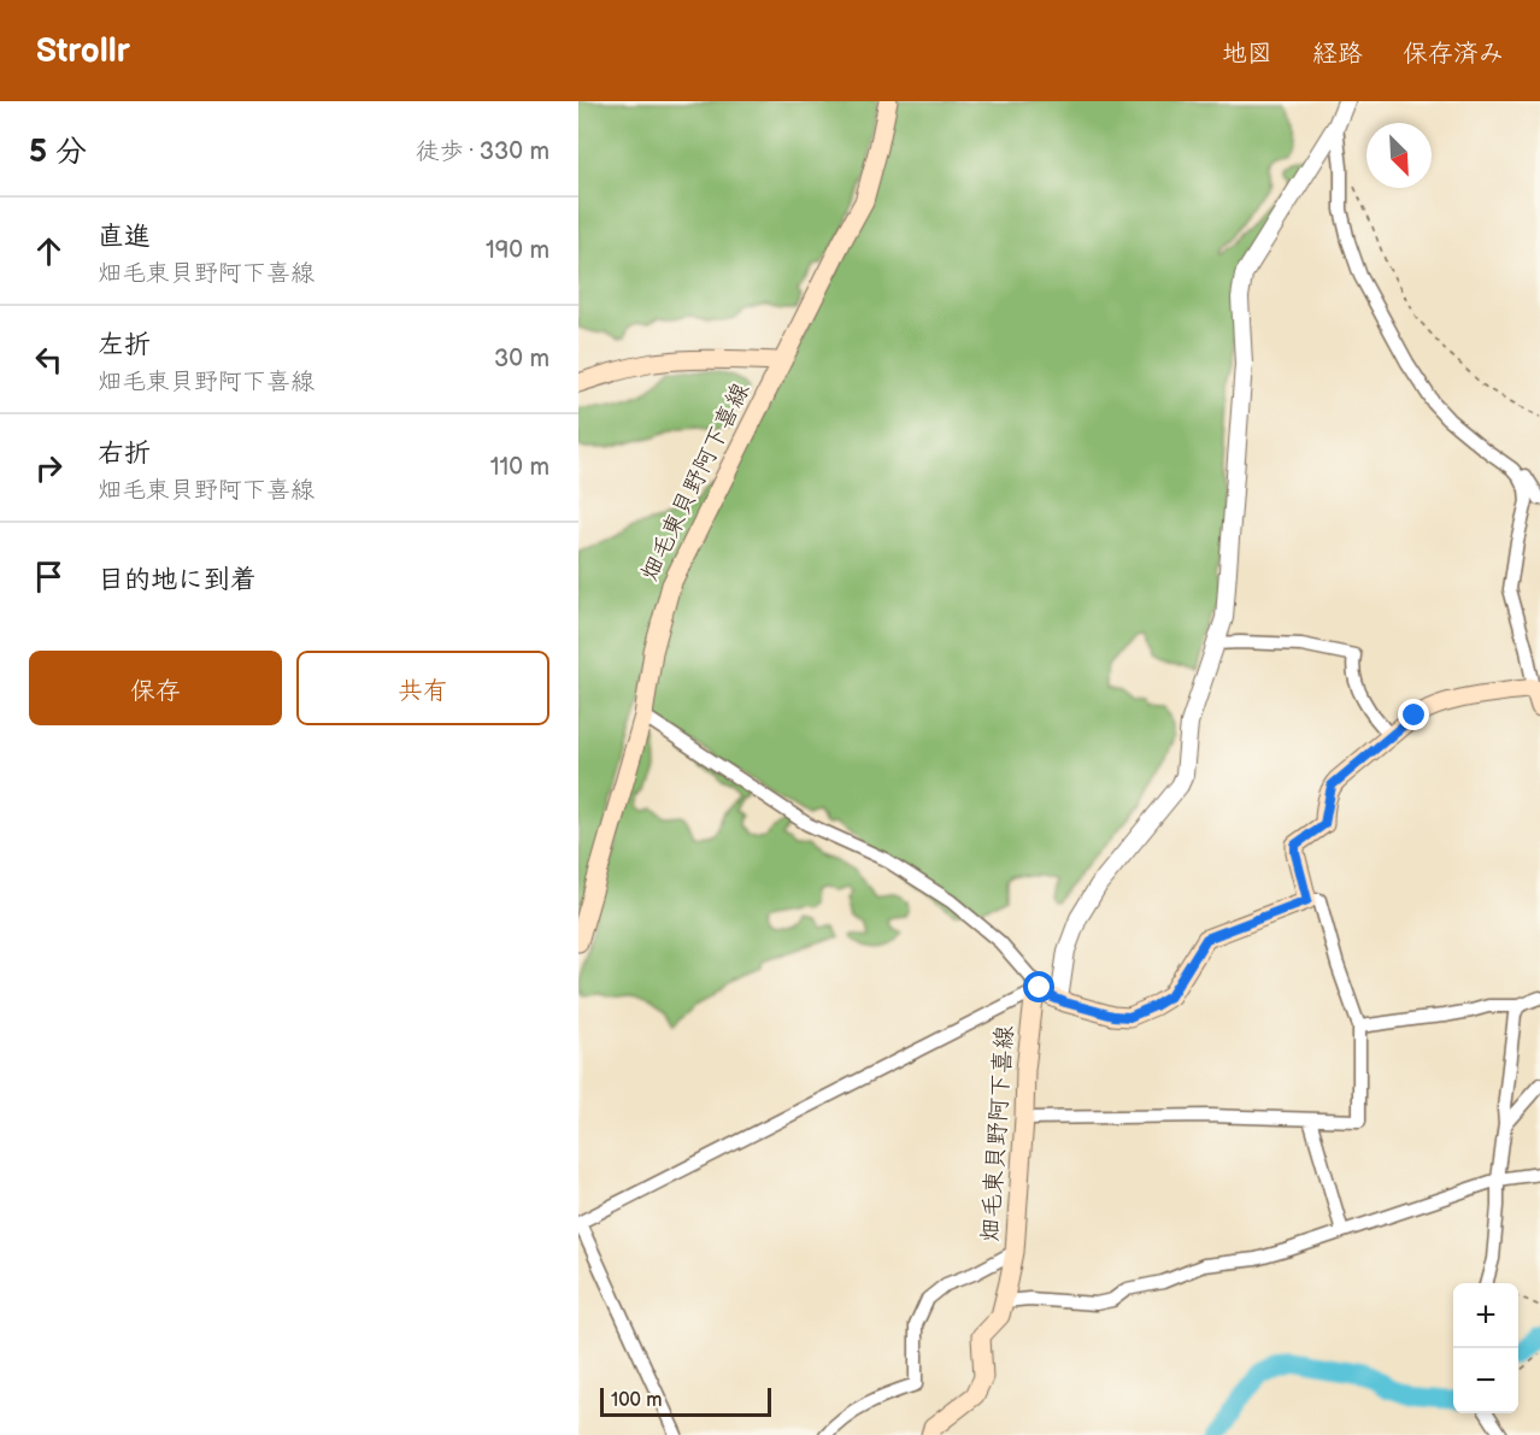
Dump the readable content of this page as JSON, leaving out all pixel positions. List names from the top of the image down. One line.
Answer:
{"streets":{"main road":["畑毛東貝野阿下喜線"]},"scale_bar":"100 m","north":"bottom right","page":{"header":"Strollr","nav":["地図","経路","保存済み"],"heading":["5 分","徒歩 · 330 m"],"list":[["直進","畑毛東貝野阿下喜線","190 m"],["左折","畑毛東貝野阿下喜線","30 m"],["右折","畑毛東貝野阿下喜線","110 m"],"目的地に到着"],"buttons":["保存","共有"],"map_buttons":["+","−"],"scale":"100 m"}}
